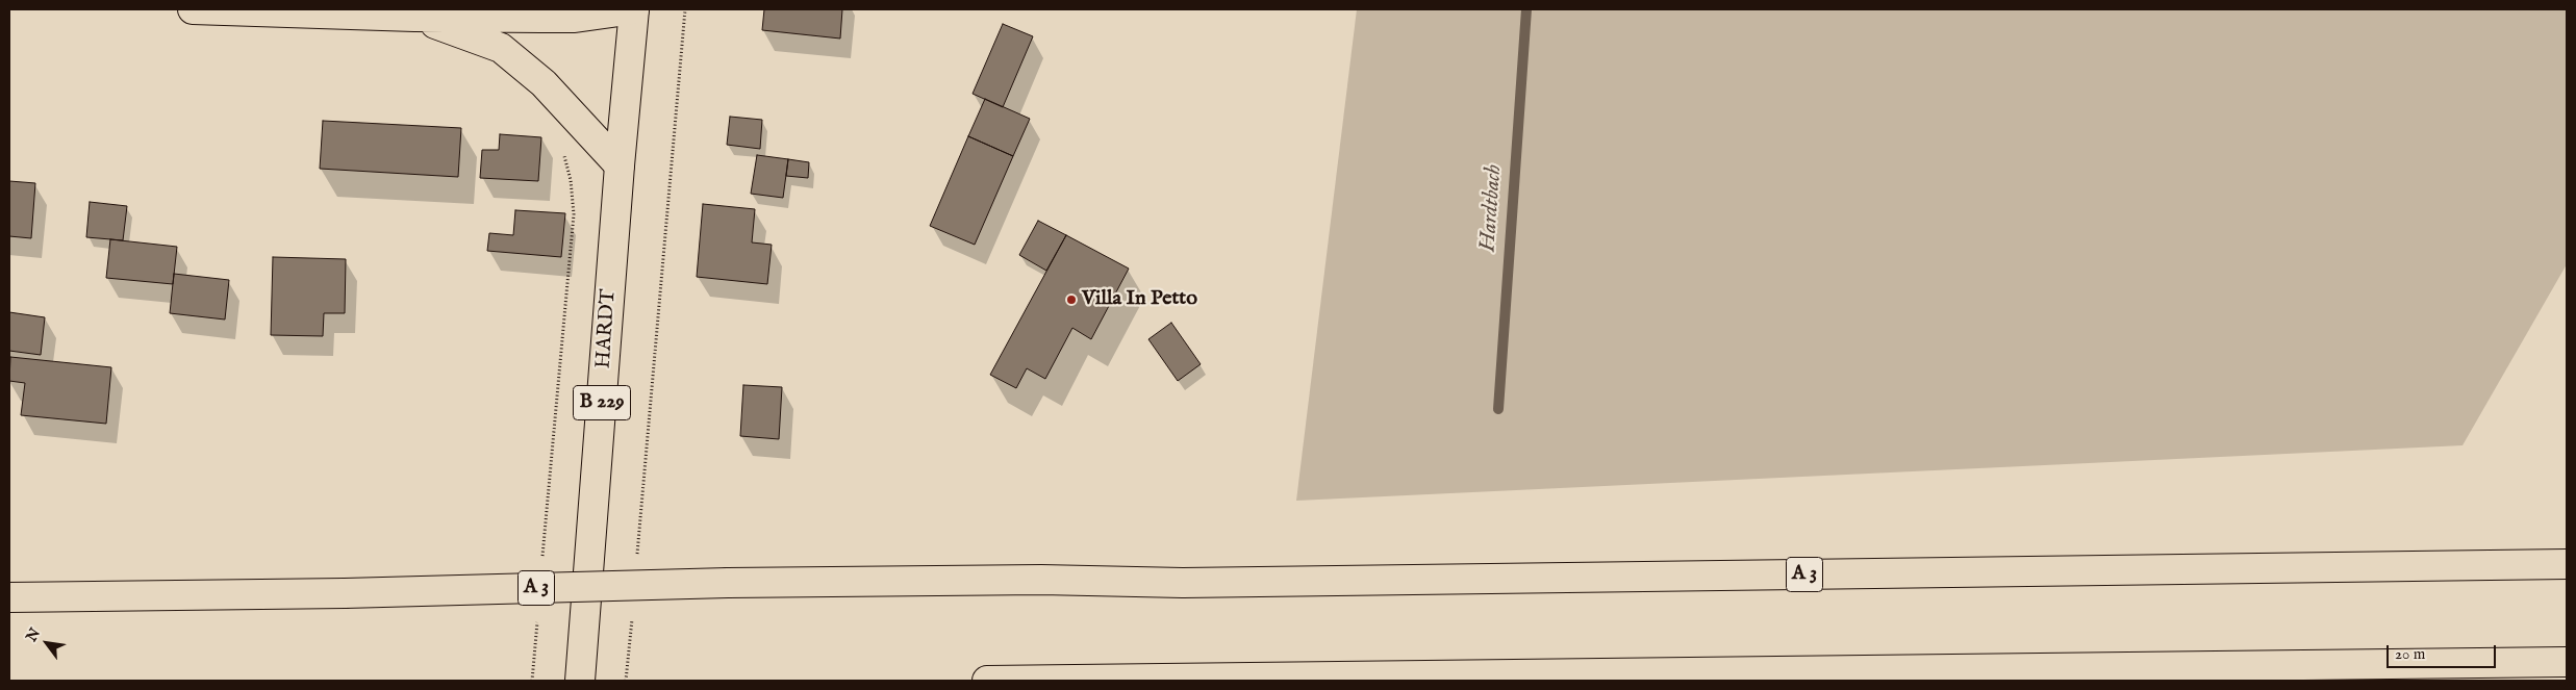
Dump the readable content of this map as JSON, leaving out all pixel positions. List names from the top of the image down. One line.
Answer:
{"streets":{"main road":["HARDT","B 229","A 3"]},"water":["Hardtbach"],"places":["Villa In Petto"],"scale_bar":"20 m","north":"top left"}
